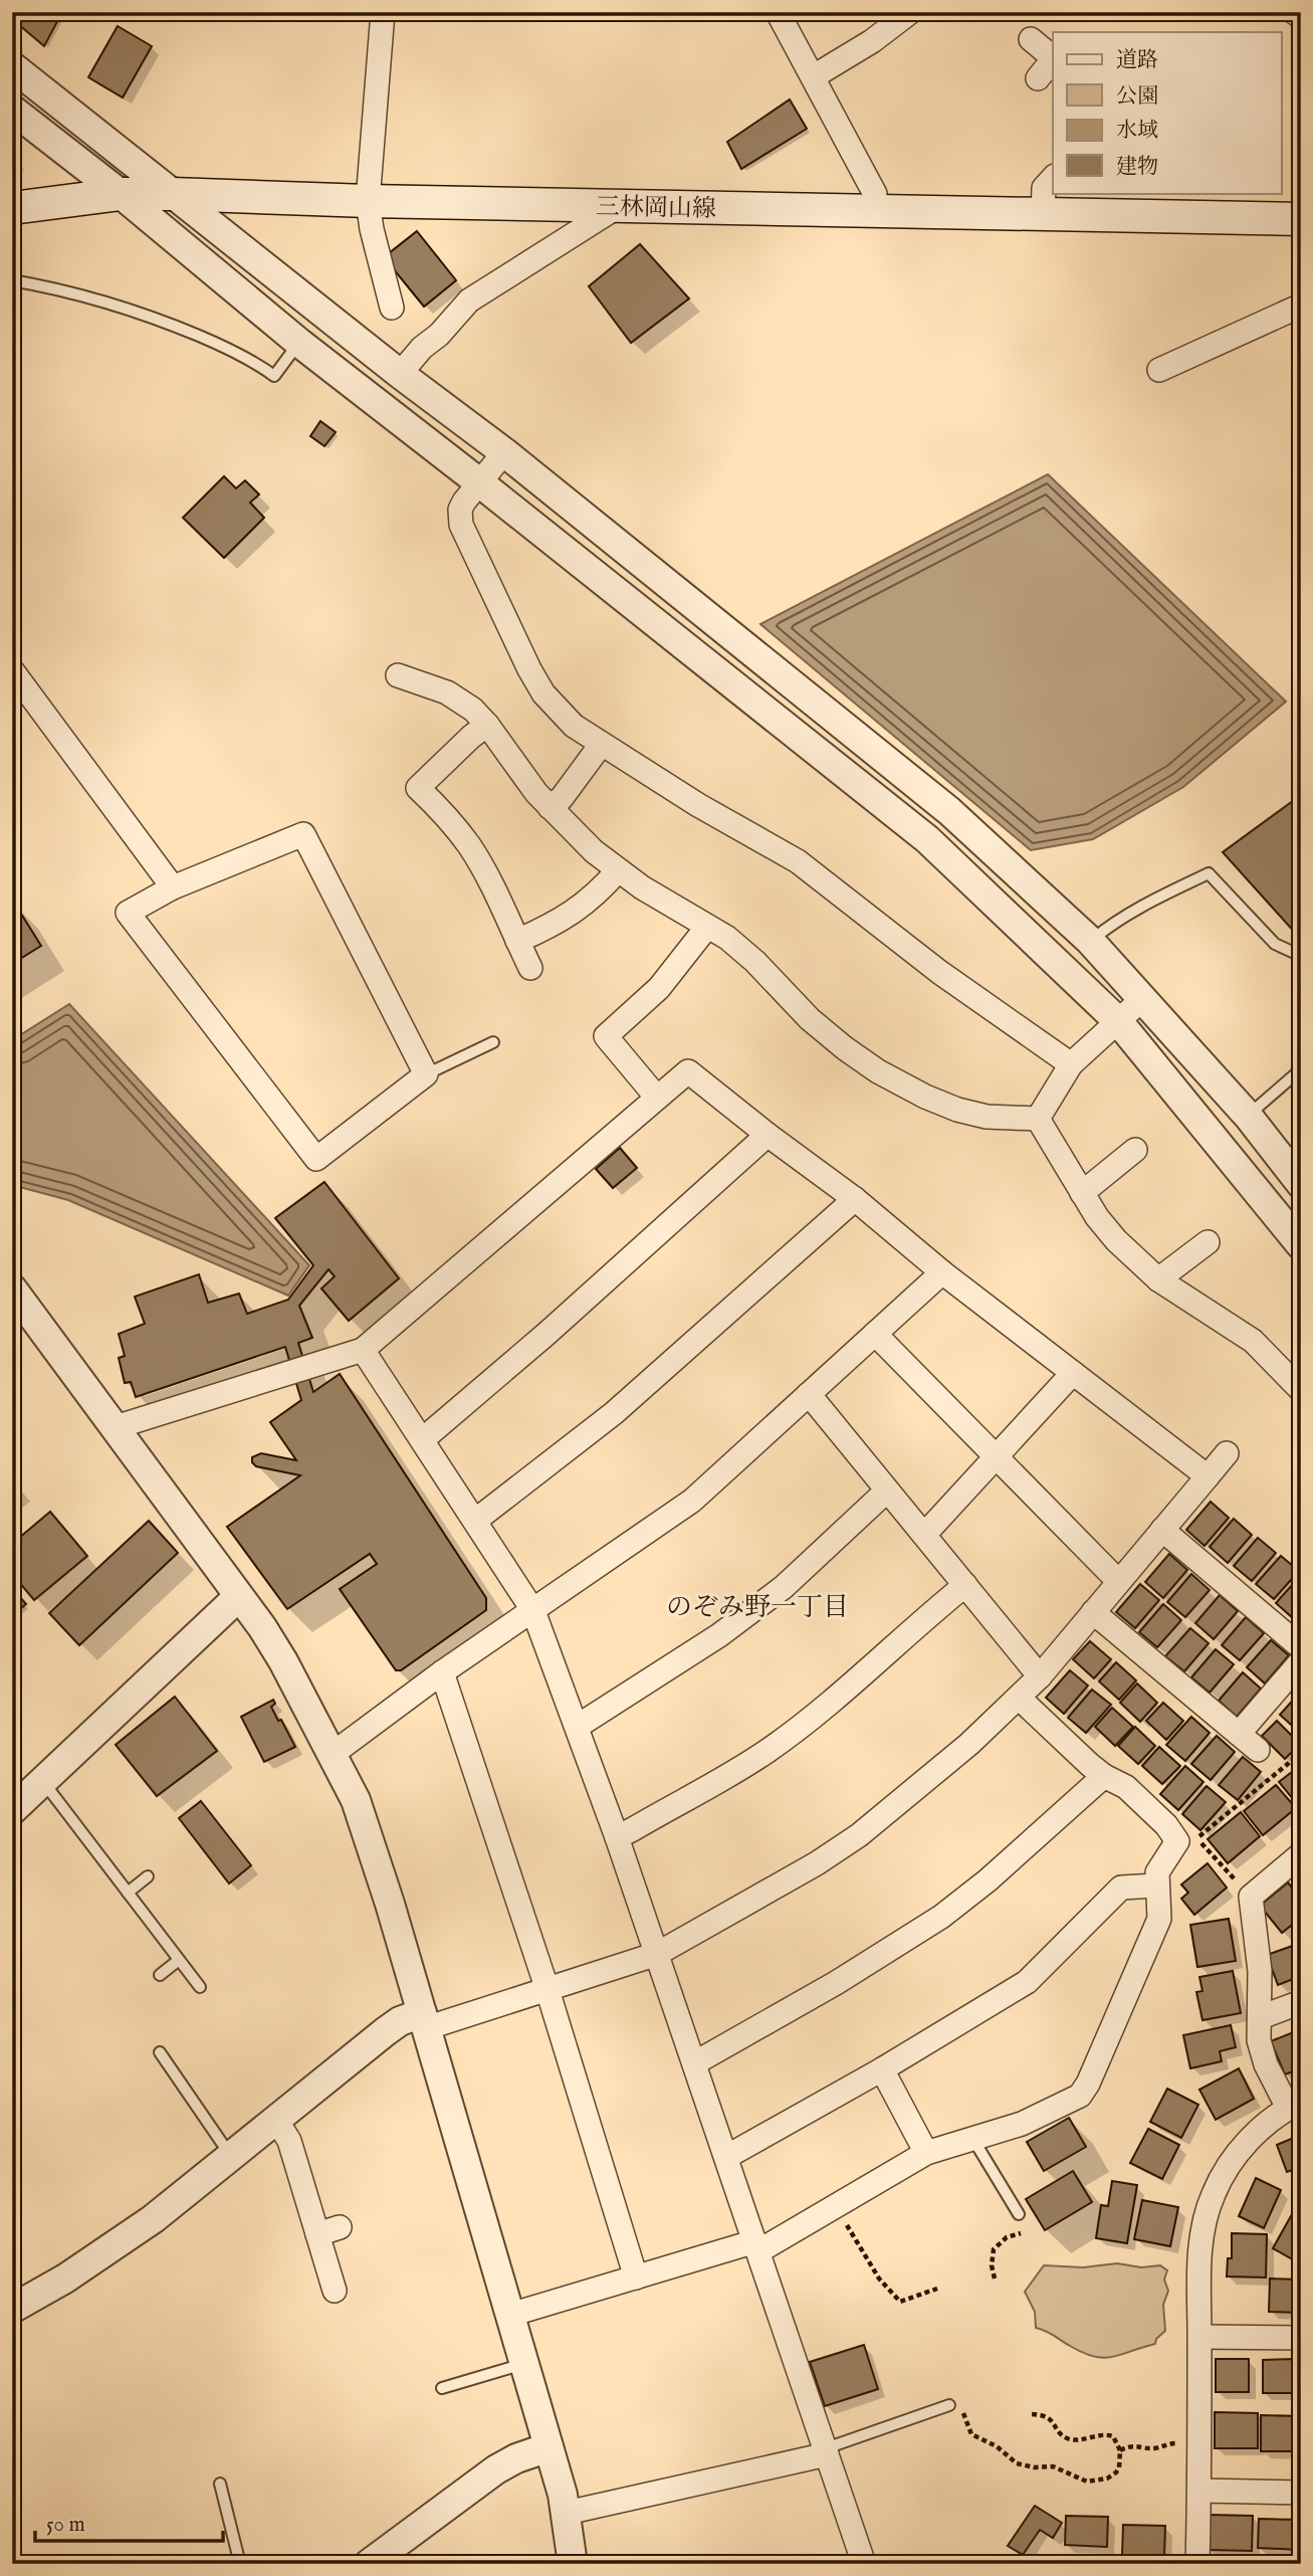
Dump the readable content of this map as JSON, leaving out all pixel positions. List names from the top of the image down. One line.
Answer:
{"streets":{"main road":["三林岡山線"]},"districts":["のぞみ野一丁目"],"legend":["道路","公園","水域","建物"],"scale_bar":"50 m"}
